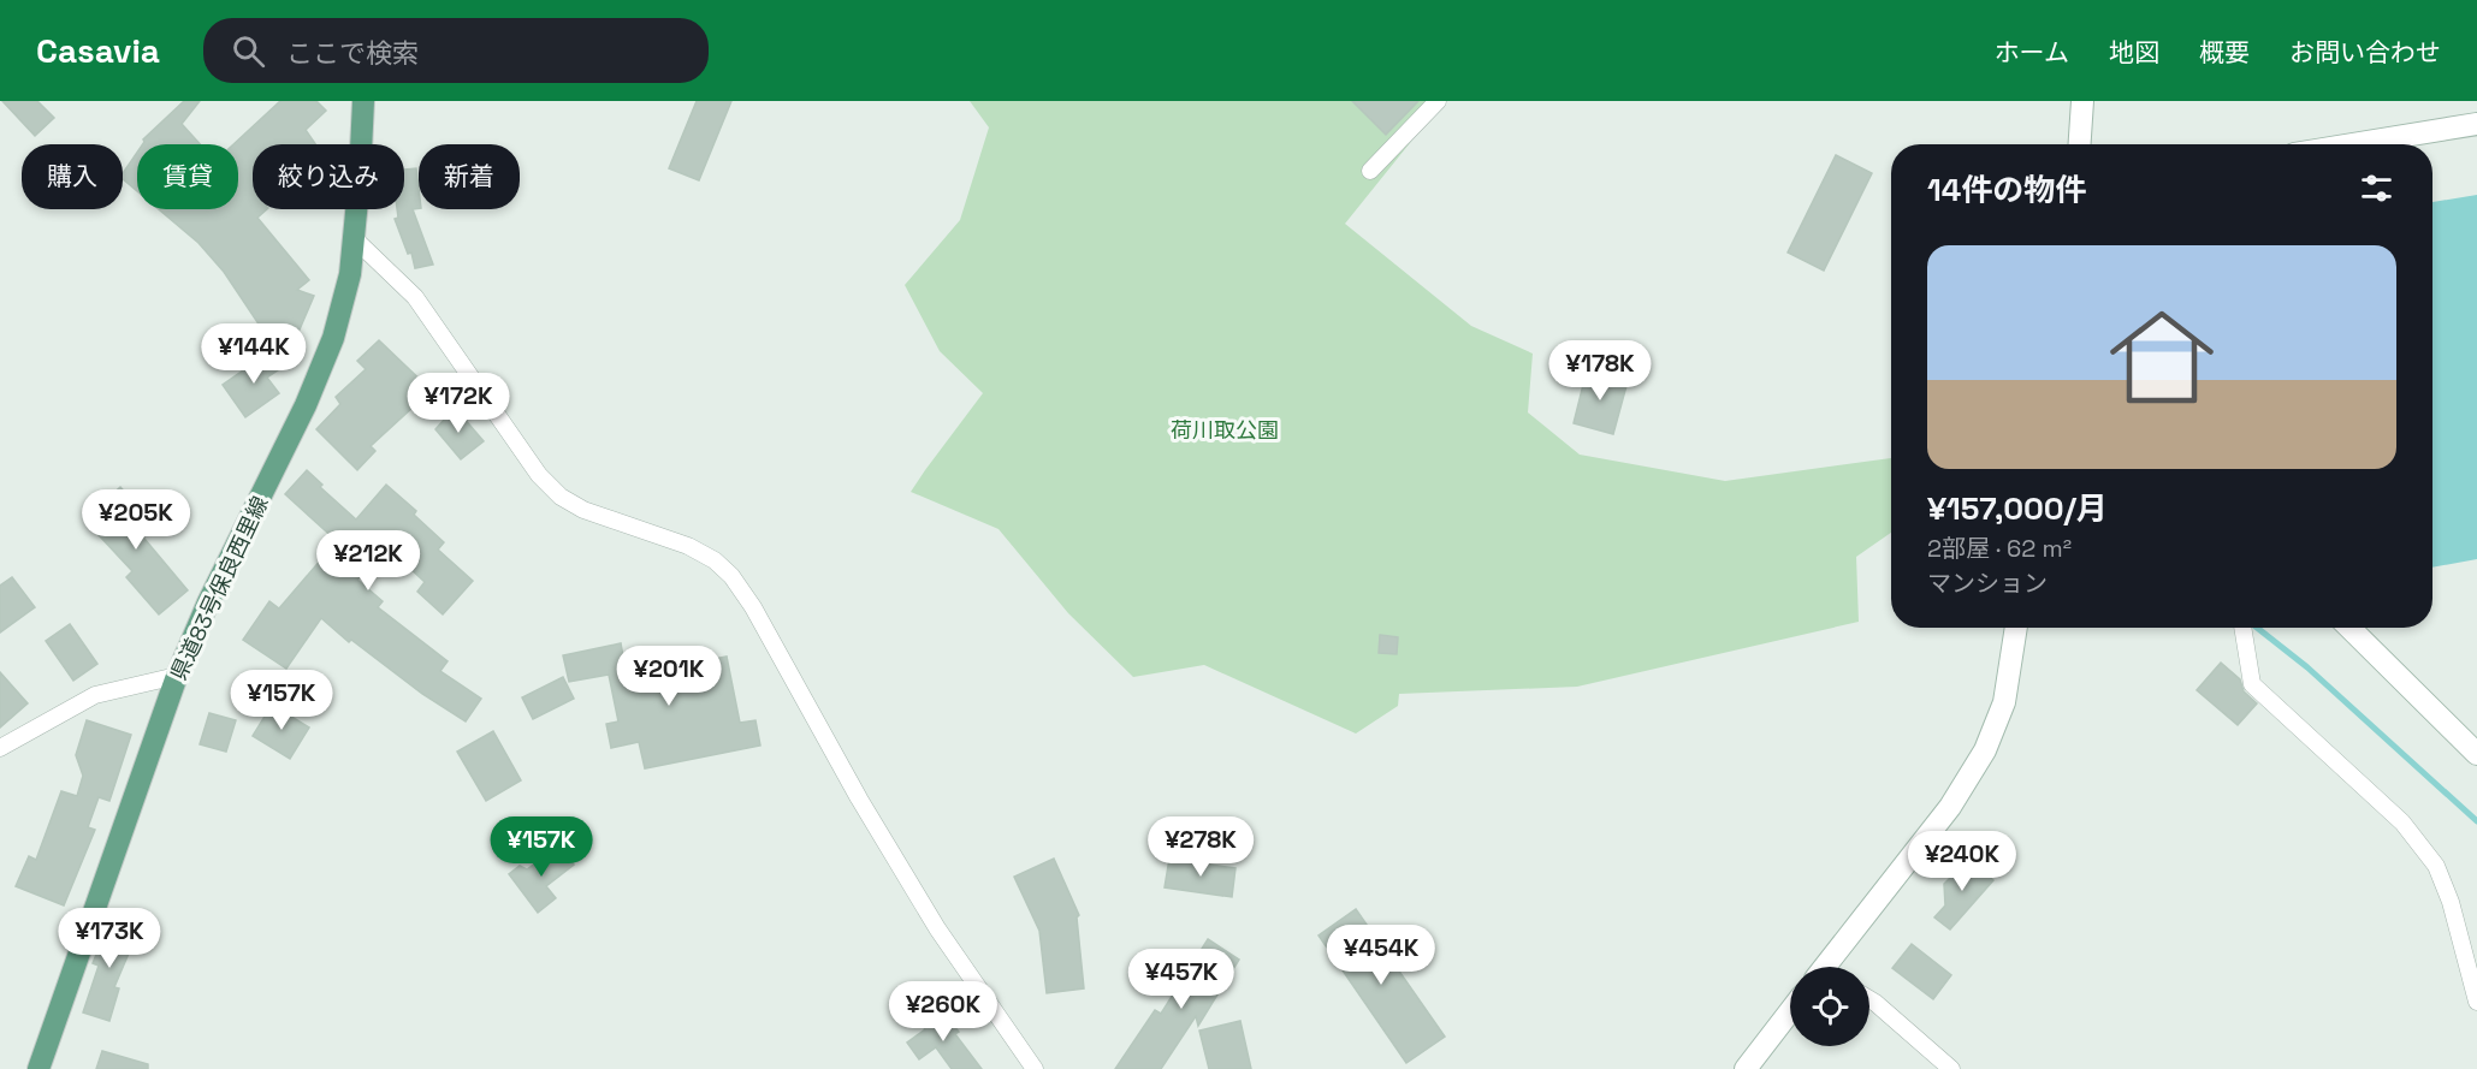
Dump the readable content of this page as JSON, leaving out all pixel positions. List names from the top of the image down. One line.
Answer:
{"streets":{"main road":["県道83号保良西里線"]},"parks":["荷川取公園"],"page":{"header":"Casavia","search":"ここで検索","nav":["ホーム","地図","概要","お問い合わせ"],"chip":["購入","賃貸","絞り込み","新着"],"heading":"14件の物件","list":[{"name":"¥157,000/月","note":"2部屋 · 62 m² · マンション"}],"price":["¥144K","¥178K","¥172K","¥205K","¥212K","¥201K","¥157K","¥157K","¥278K","¥240K","¥173K","¥454K","¥457K","¥260K"]}}
